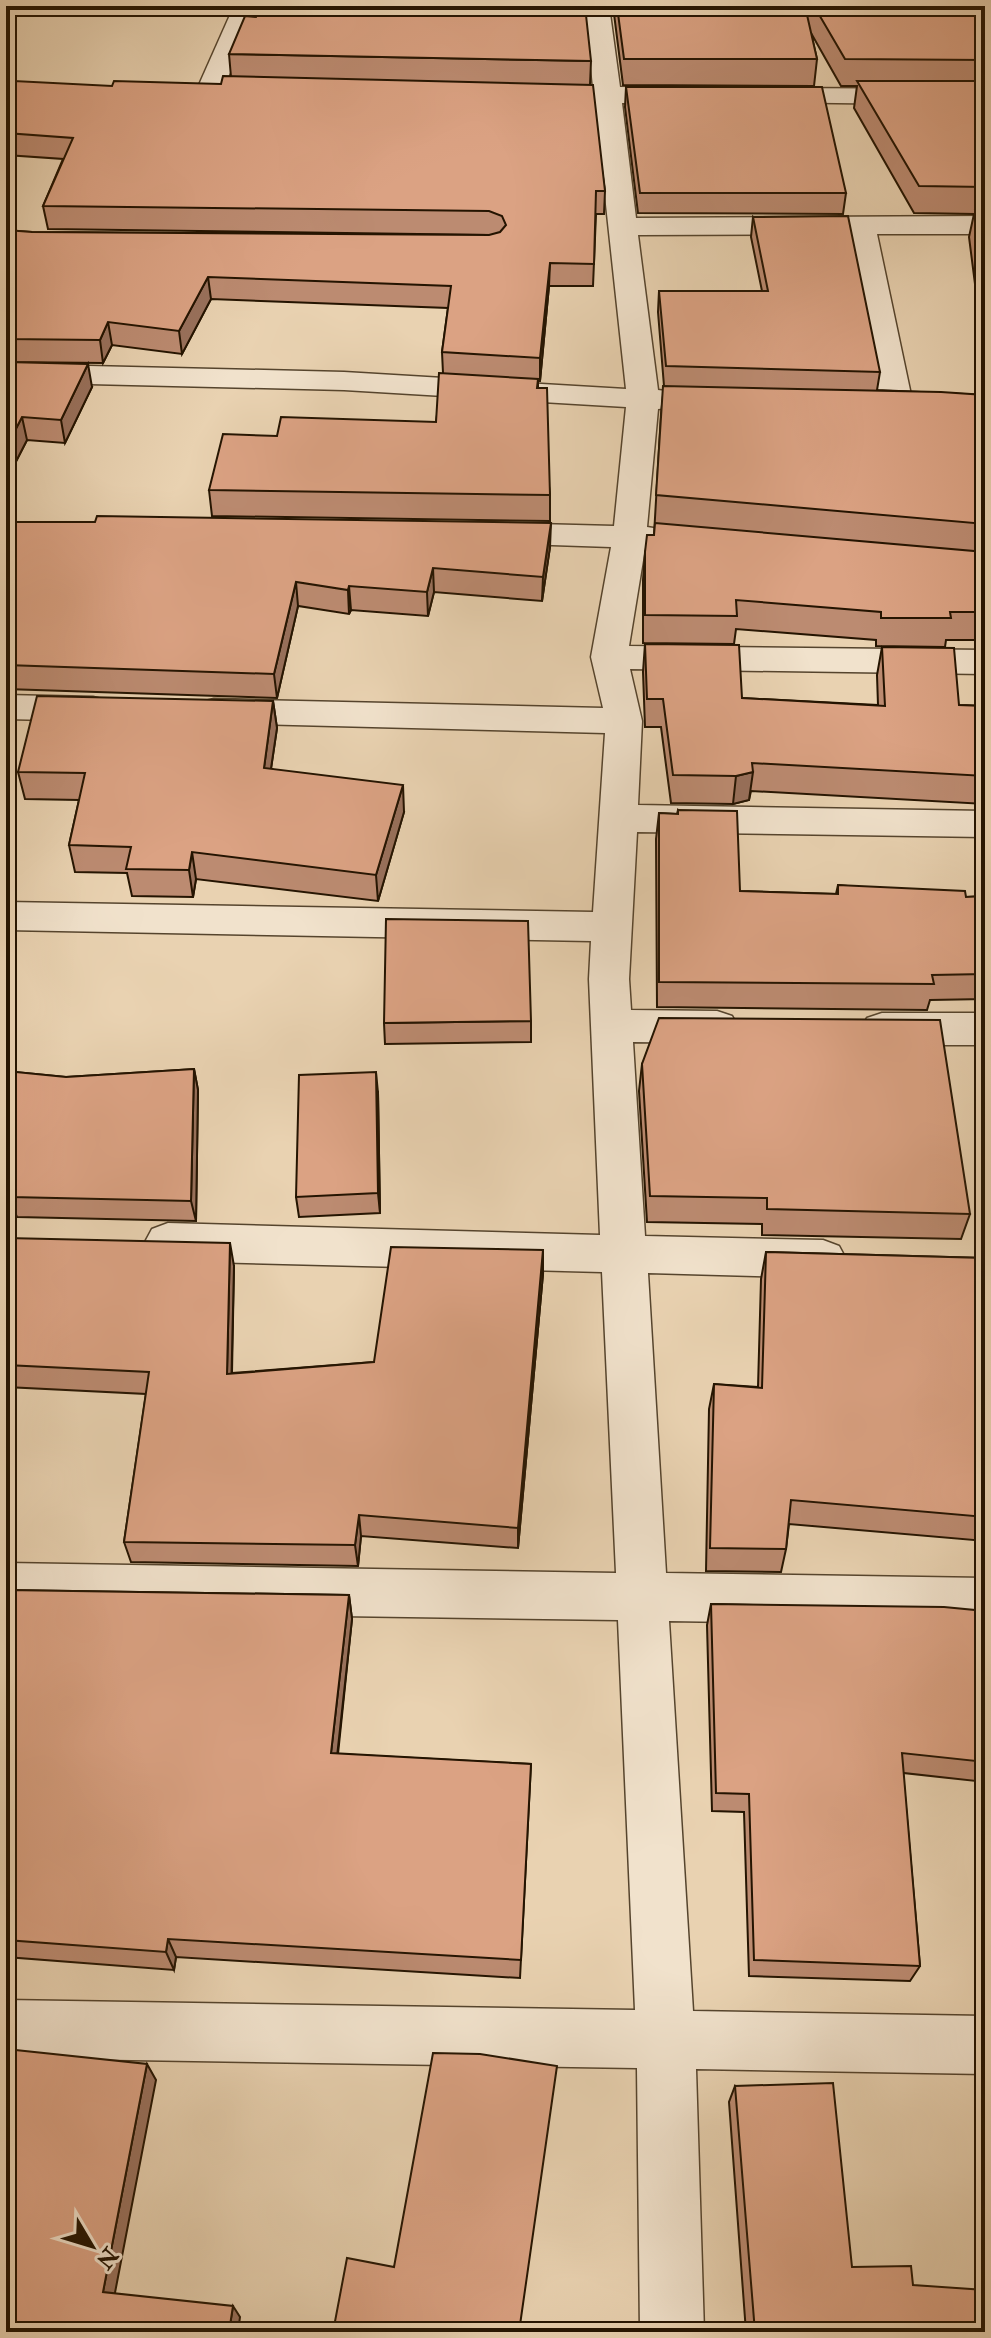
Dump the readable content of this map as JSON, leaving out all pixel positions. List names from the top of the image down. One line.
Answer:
{"north":"bottom right"}
